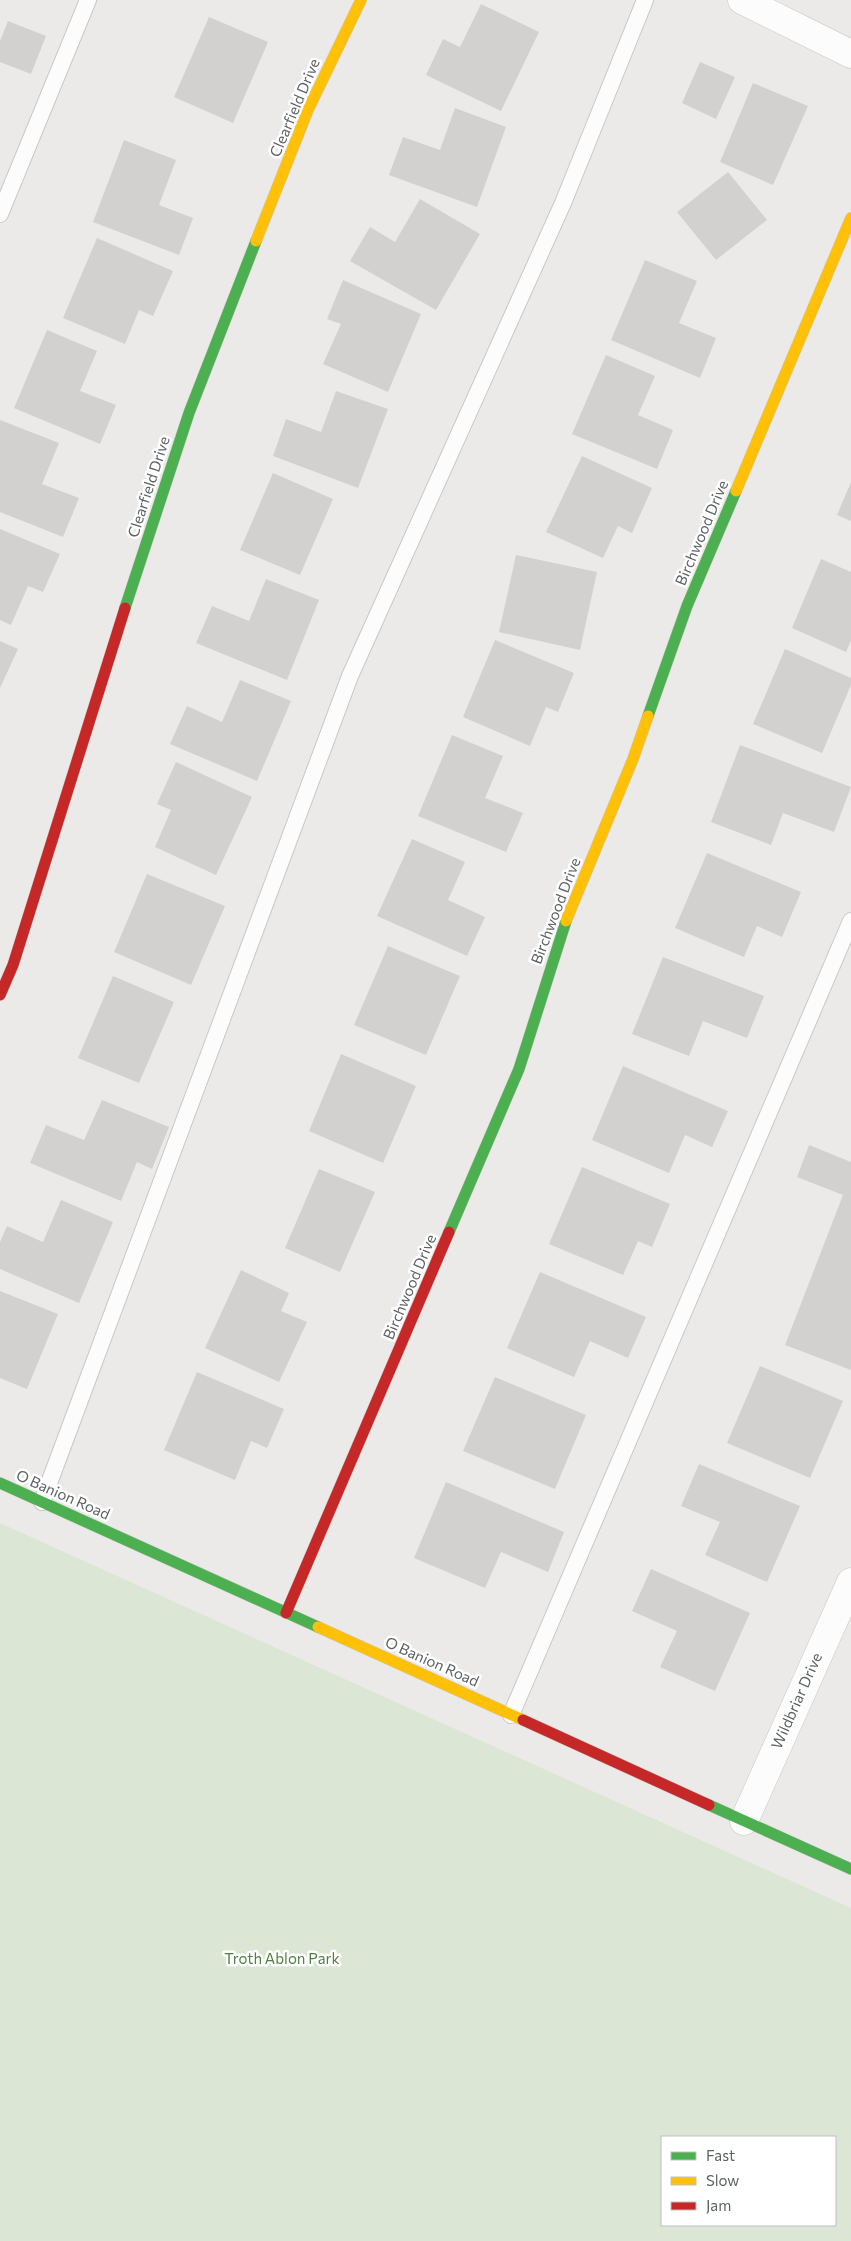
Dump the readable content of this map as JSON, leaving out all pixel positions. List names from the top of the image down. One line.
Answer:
{"streets":{"street":["Clearfield Drive","Birchwood Drive","O Banion Road","Wildbriar Drive"]},"crossings":[["Birchwood Drive","O Banion Road"],["O Banion Road","Wildbriar Drive"]],"parks":["Troth Ablon Park"],"legend":["Fast","Slow","Jam"]}
